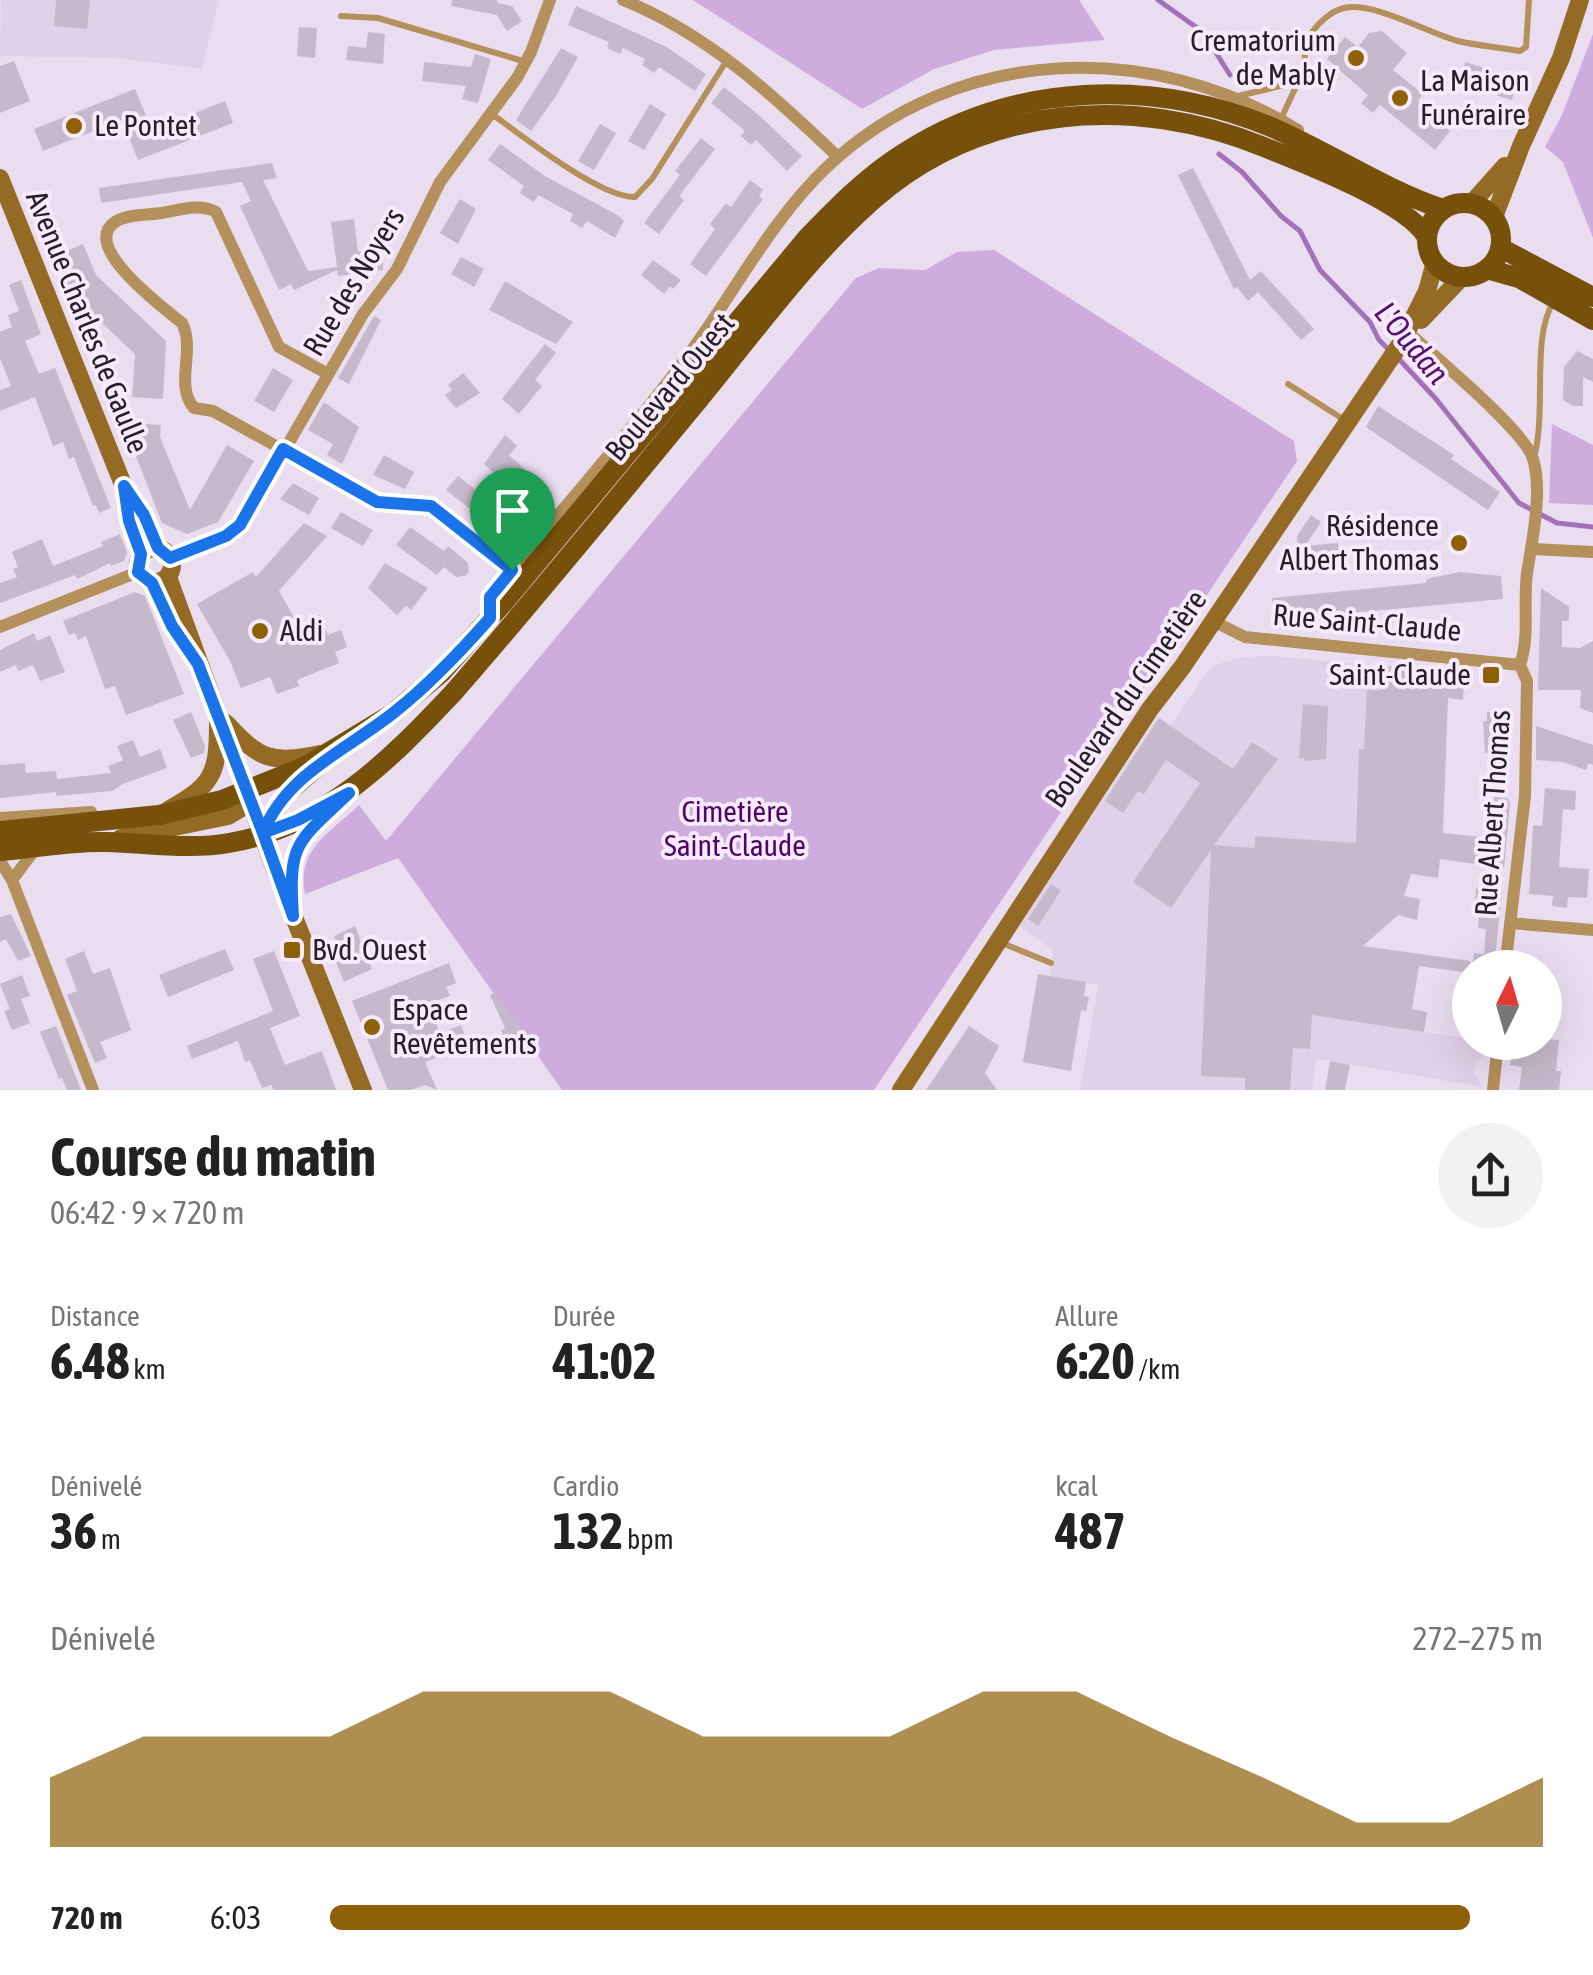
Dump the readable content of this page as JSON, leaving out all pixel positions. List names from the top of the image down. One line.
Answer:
{"streets":{"main road":["Avenue Charles de Gaulle","Boulevard Ouest","Boulevard du Cimetière"],"street":["Rue des Noyers","Rue Saint-Claude","Rue Albert Thomas"]},"crossings":[["Rue des Noyers","Avenue Charles de Gaulle"],["Avenue Charles de Gaulle","Boulevard Ouest"],["Boulevard Ouest","Boulevard du Cimetière"],["Rue Saint-Claude","Boulevard du Cimetière"],["Rue Saint-Claude","Rue Albert Thomas"]],"water":["L'Oudan"],"parks":["Cimetière Saint-Claude"],"places":{"other":["Crematorium de Mably","La Maison Funéraire","Le Pontet","Résidence Albert Thomas","Aldi","Espace Revêtements"],"transit":["Saint-Claude","Bvd. Ouest"]},"north":"top","page":{"heading":["Course du matin","06:42 · 9 × 720 m"],"stats":[["Distance","6.48 km"],["Durée","41:02"],["Allure","6:20 /km"],["Dénivelé","36 m"],["Cardio","132 bpm"],["kcal","487"]],"chart":["Dénivelé","272–275 m"],"list":[{"name":"720 m","note":"6:03"}]}}
